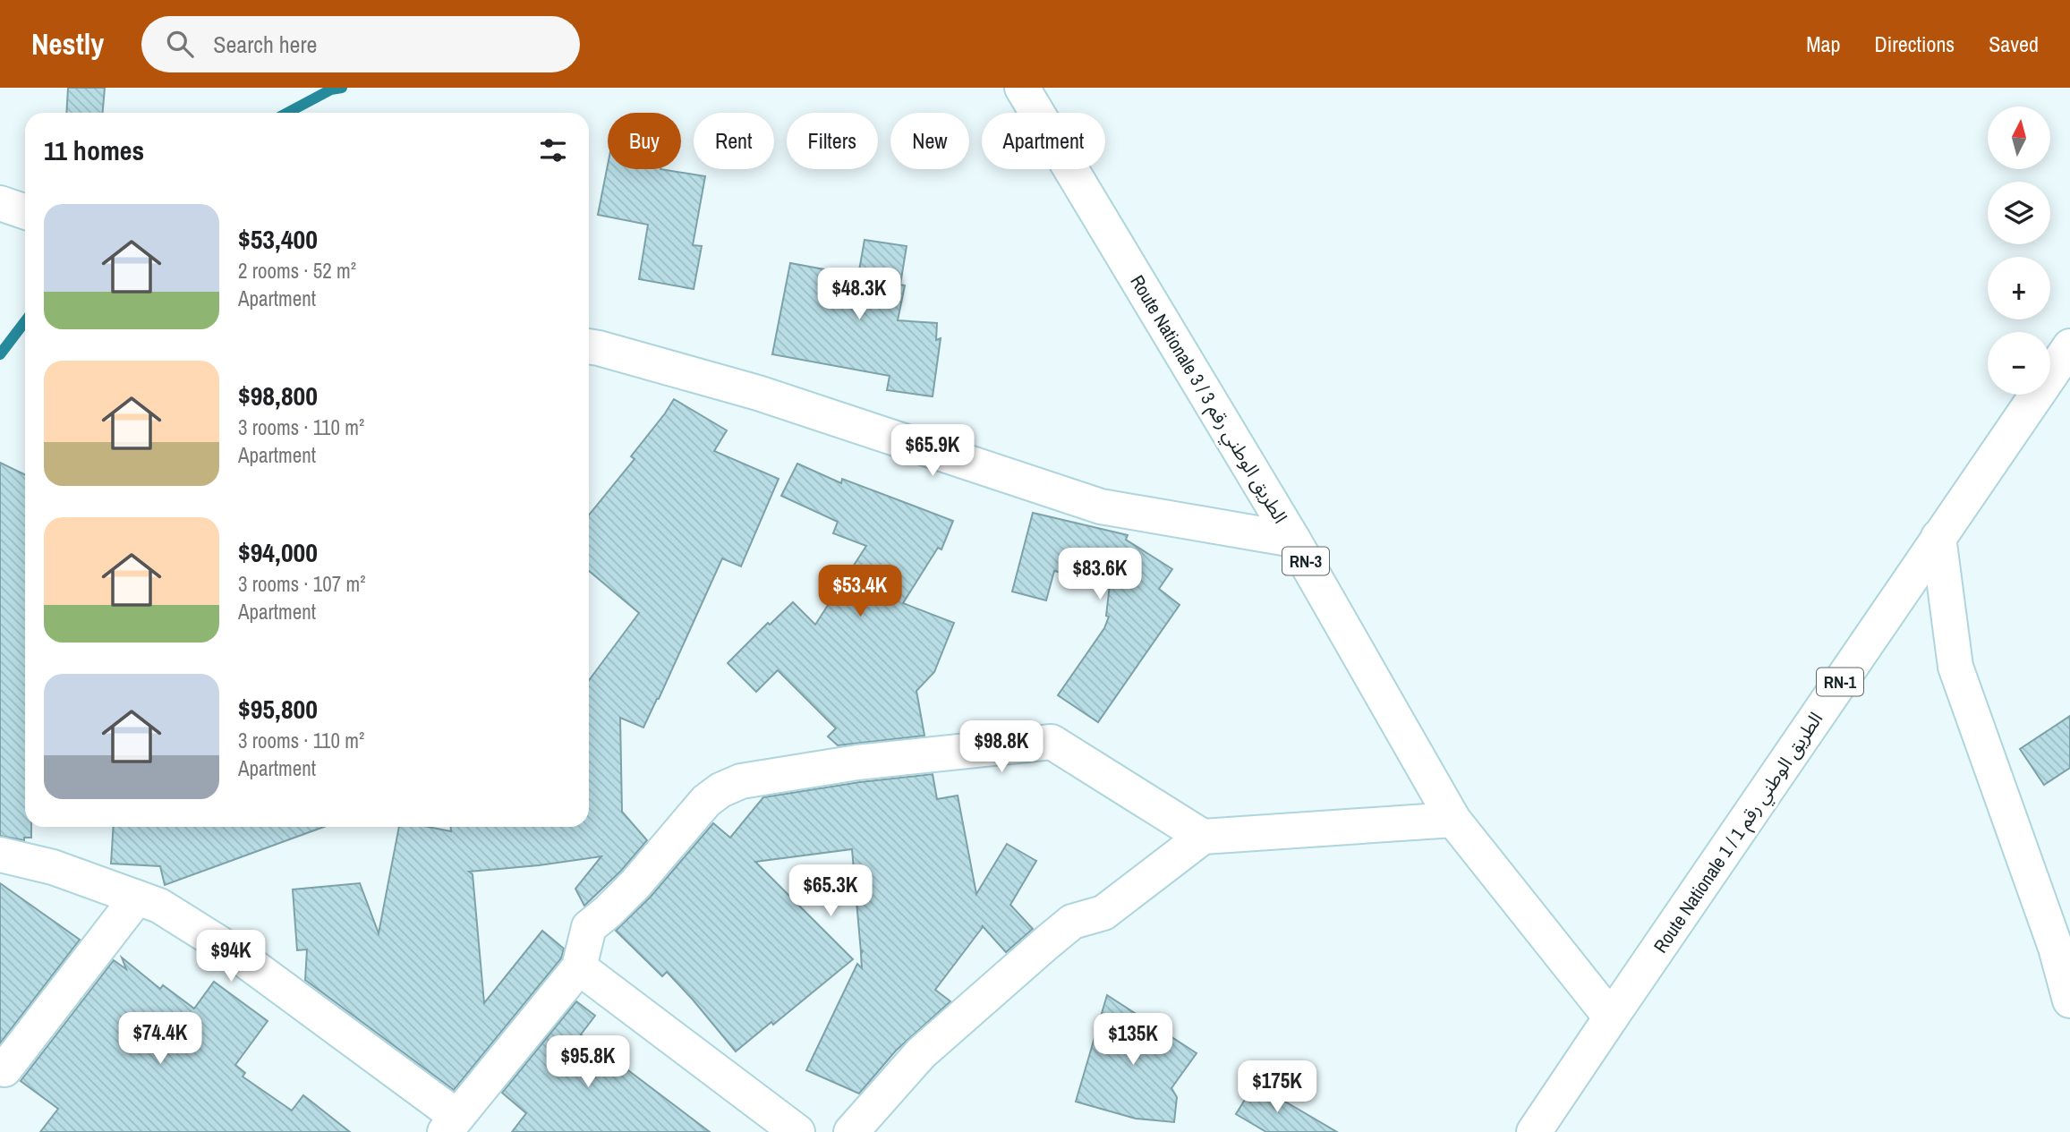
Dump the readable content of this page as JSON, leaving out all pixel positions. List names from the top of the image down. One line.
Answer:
{"streets":{"main road":["Route Nationale 3 / الطريق الوطني رقم 3","RN-3","RN-1","Route Nationale 1 / الطريق الوطني رقم 1"]},"crossings":[["Route Nationale 3 / الطريق الوطني رقم 3","Route Nationale 1 / الطريق الوطني رقم 1"]],"north":"top","page":{"header":"Nestly","search":"Search here","nav":["Map","Directions","Saved"],"map_buttons":["+","−"],"chip":["Buy","Rent","Filters","New","Apartment"],"heading":"11 homes","list":[{"name":"$53,400","note":"2 rooms · 52 m² · Apartment"},{"name":"$98,800","note":"3 rooms · 110 m² · Apartment"},{"name":"$94,000","note":"3 rooms · 107 m² · Apartment"},{"name":"$95,800","note":"3 rooms · 110 m² · Apartment"}],"price":["$48.3K","$65.9K","$83.6K","$53.4K","$98.8K","$65.3K","$94K","$74.4K","$135K","$95.8K","$175K"]}}
